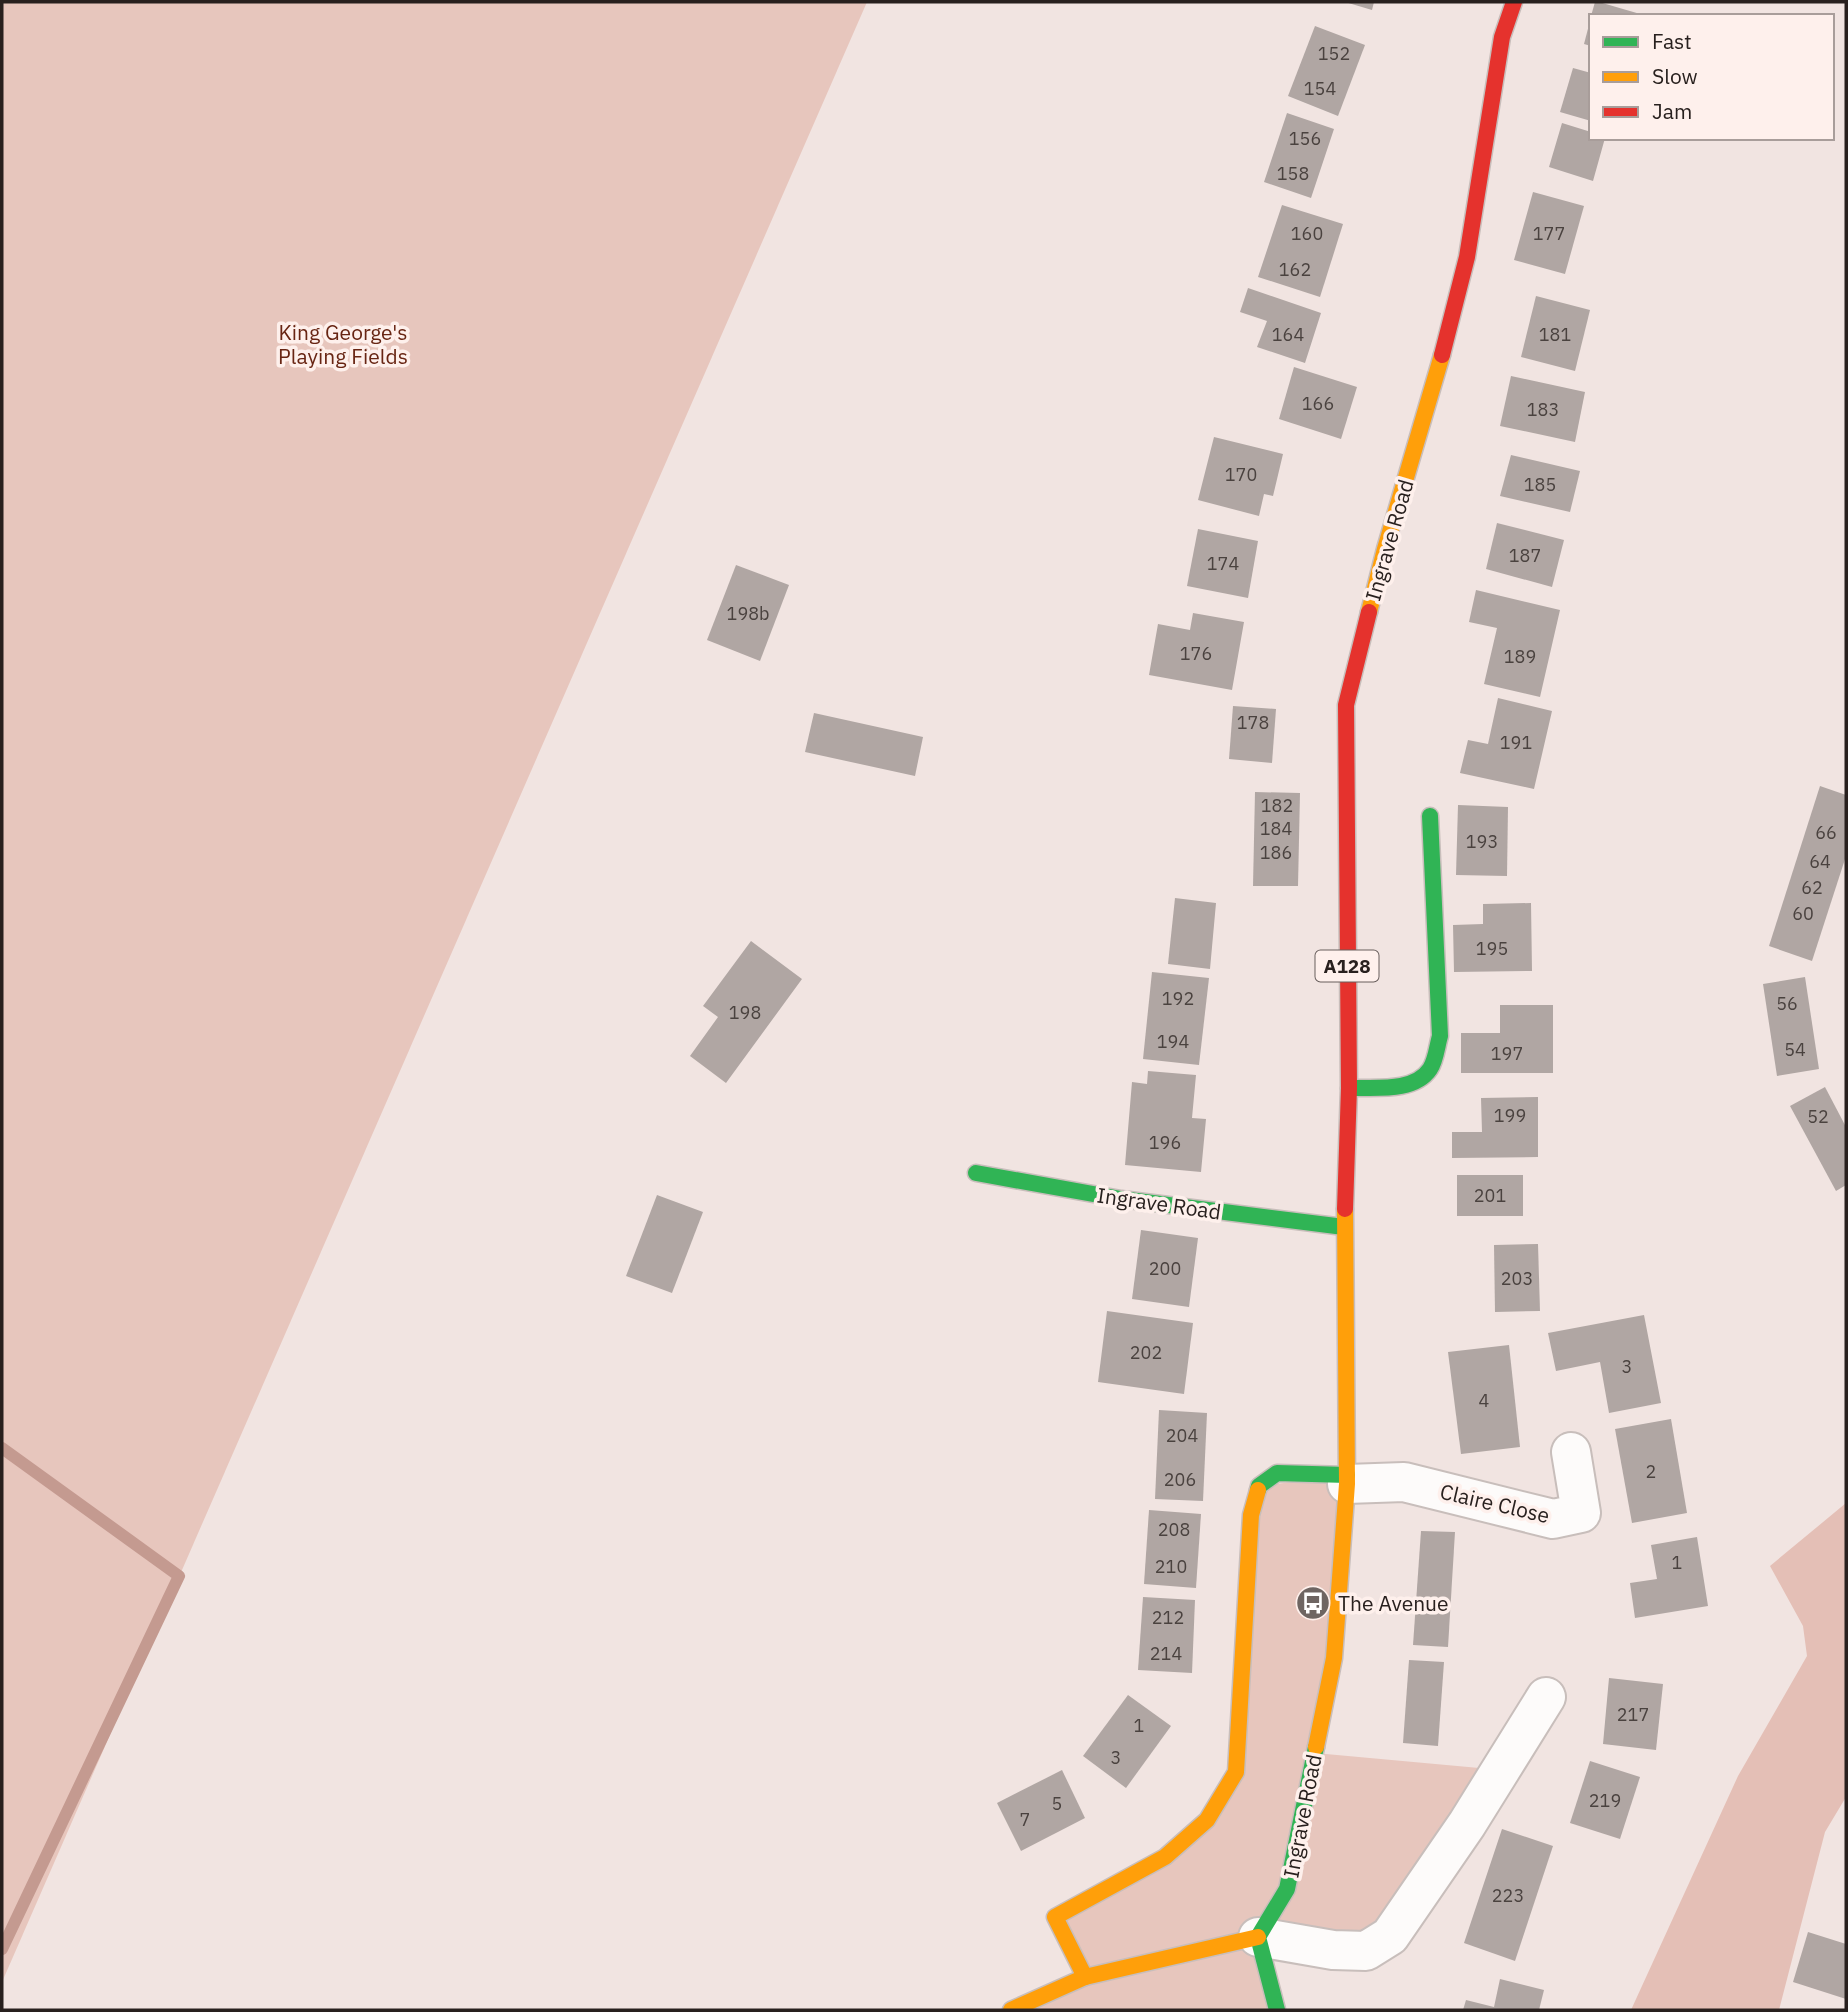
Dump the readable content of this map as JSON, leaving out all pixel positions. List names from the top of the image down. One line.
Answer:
{"streets":{"main road":["Ingrave Road","A128"],"street":["Claire Close"]},"crossings":[["Ingrave Road","Claire Close"]],"parks":["King George's Playing Fields"],"places":{"bus stop":["The Avenue"]},"house_numbers":["152","154","156","158","160","177","162","164","181","166","183","170","185","187","174","198b","176","189","178","191","182","184","66","193","186","64","62","60","195","192","56","198","194","54","197","199","52","196","201","200","203","202","3","4","204","2","206","208","1","210","212","214","217","1","3","219","5","7","223"],"legend":["Fast","Slow","Jam"]}
